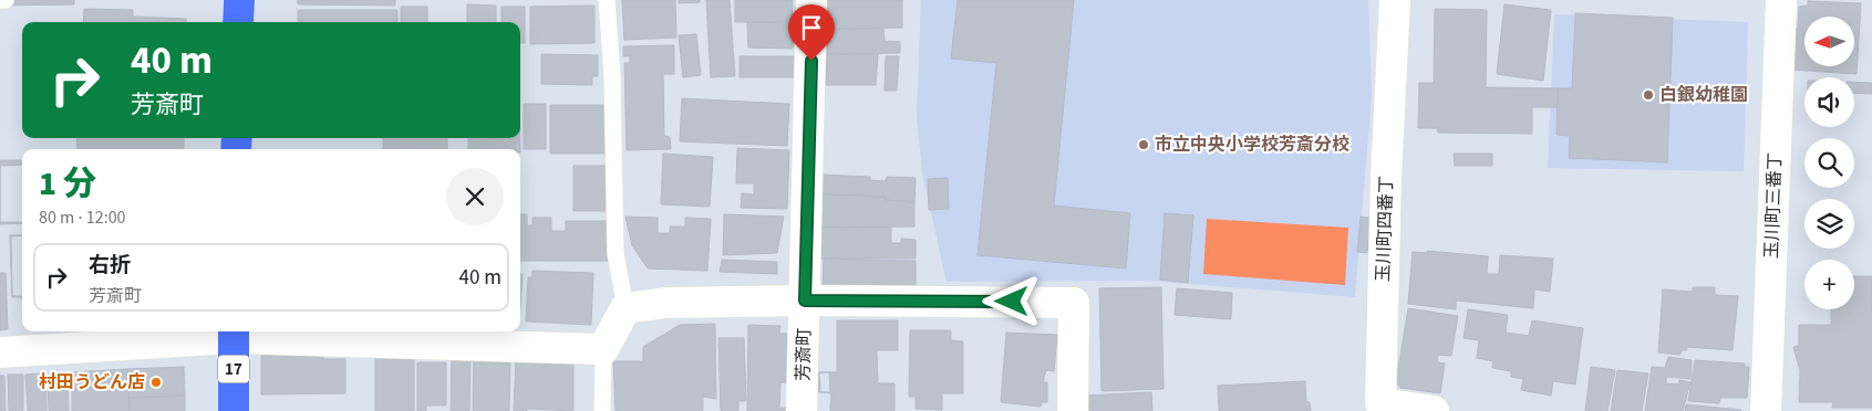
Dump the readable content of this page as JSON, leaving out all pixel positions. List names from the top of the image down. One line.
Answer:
{"streets":{"main road":["17"],"street":["玉川町三番丁","玉川町四番丁","芳斎町"]},"places":["白銀幼稚園","市立中央小学校芳斎分校","村田うどん店"],"north":"left","page":{"map_buttons":"+","turn":["40 m","芳斎町"],"heading":["1 分","80 m · 12:00"],"list":[{"name":"右折","note":"芳斎町","value":"40 m"}]}}
